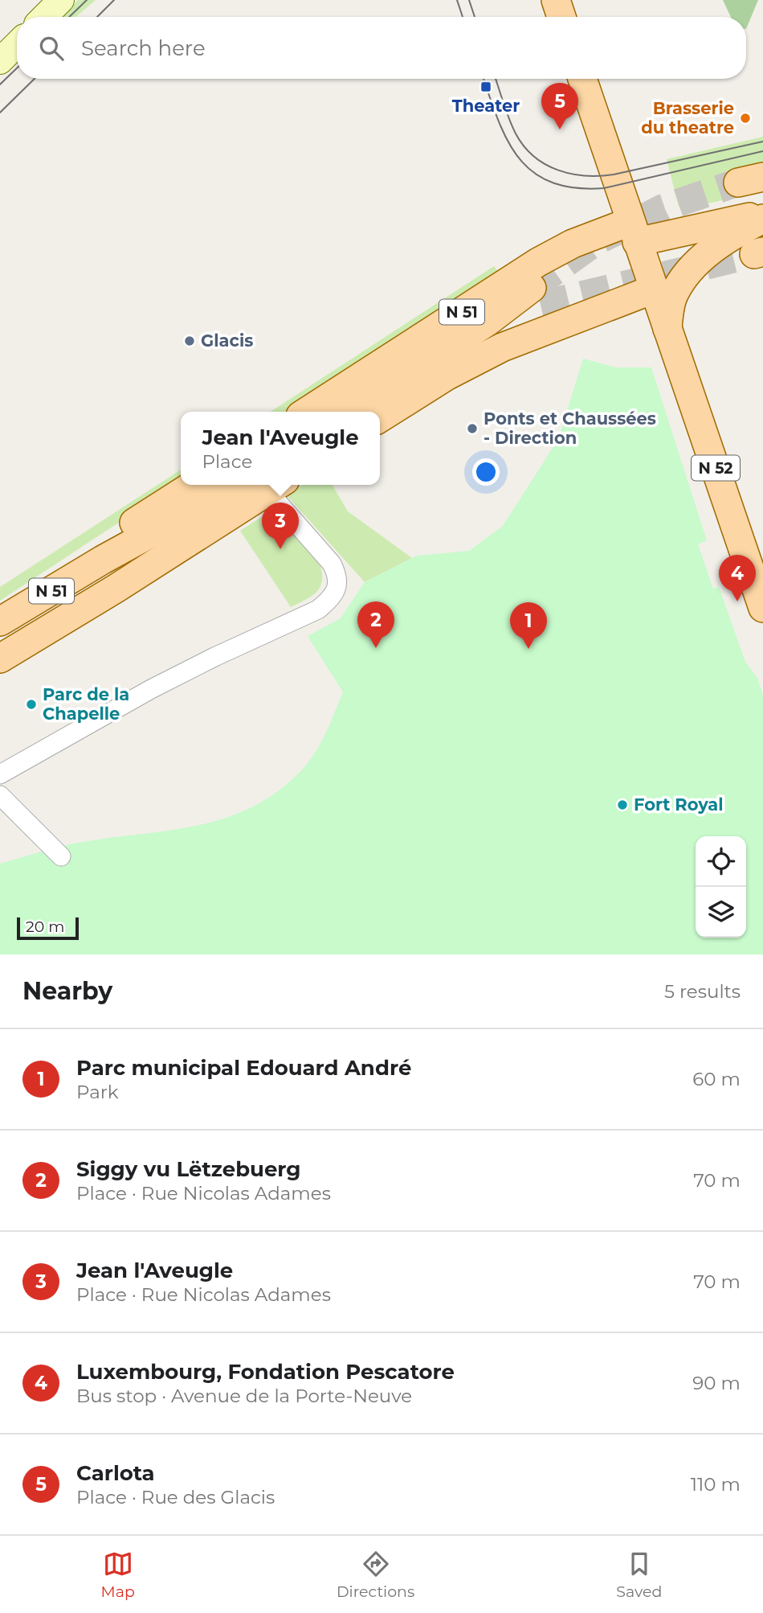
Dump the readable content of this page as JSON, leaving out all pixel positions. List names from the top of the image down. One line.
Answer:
{"streets":{"main road":["N 51","N 52"]},"crossings":[["N 51","N 52"]],"places":{"transit":["Theater"],"other":["Brasserie du theatre","Glacis","Ponts et Chaussées - Direction","Parc de la Chapelle","Fort Royal"]},"scale_bar":"20 m","page":{"search":"Search here","pins":["5","3","4","2","1"],"popup":["Jean l'Aveugle","Place"],"scale":"20 m","heading":["Nearby","5 results"],"list":[{"mark":"1","name":"Parc municipal Edouard André","note":"Park","value":"60 m"},{"mark":"2","name":"Siggy vu Lëtzebuerg","note":"Place · Rue Nicolas Adames","value":"70 m"},{"mark":"3","name":"Jean l'Aveugle","note":"Place · Rue Nicolas Adames","value":"70 m"},{"mark":"4","name":"Luxembourg, Fondation Pescatore","note":"Bus stop · Avenue de la Porte-Neuve","value":"90 m"},{"mark":"5","name":"Carlota","note":"Place · Rue des Glacis","value":"110 m"}],"nav":["Map","Directions","Saved"]}}
